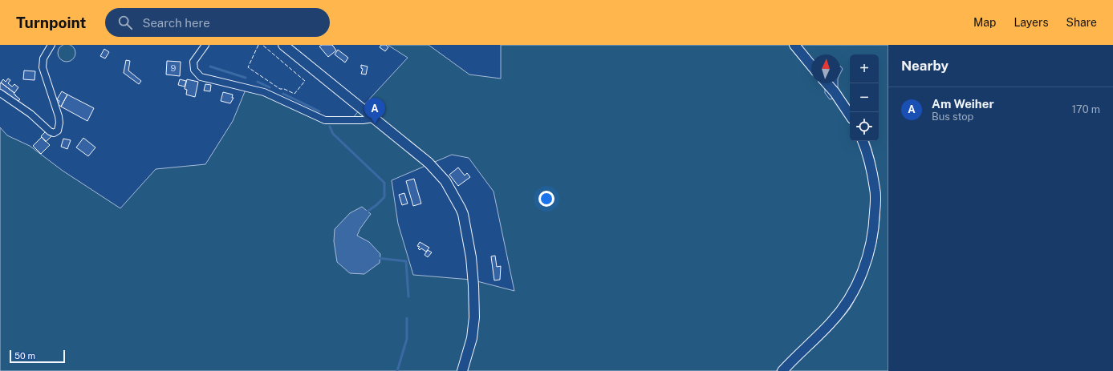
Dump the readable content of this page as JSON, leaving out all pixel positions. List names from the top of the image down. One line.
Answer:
{"house_numbers":["9"],"scale_bar":"50 m","north":"top","page":{"header":"Turnpoint","search":"Search here","nav":["Map","Layers","Share"],"heading":"Nearby","map_buttons":["+","−"],"list":[{"mark":"A","name":"Am Weiher","note":"Bus stop","value":"170 m"}],"pins":"A","scale":"50 m"}}
